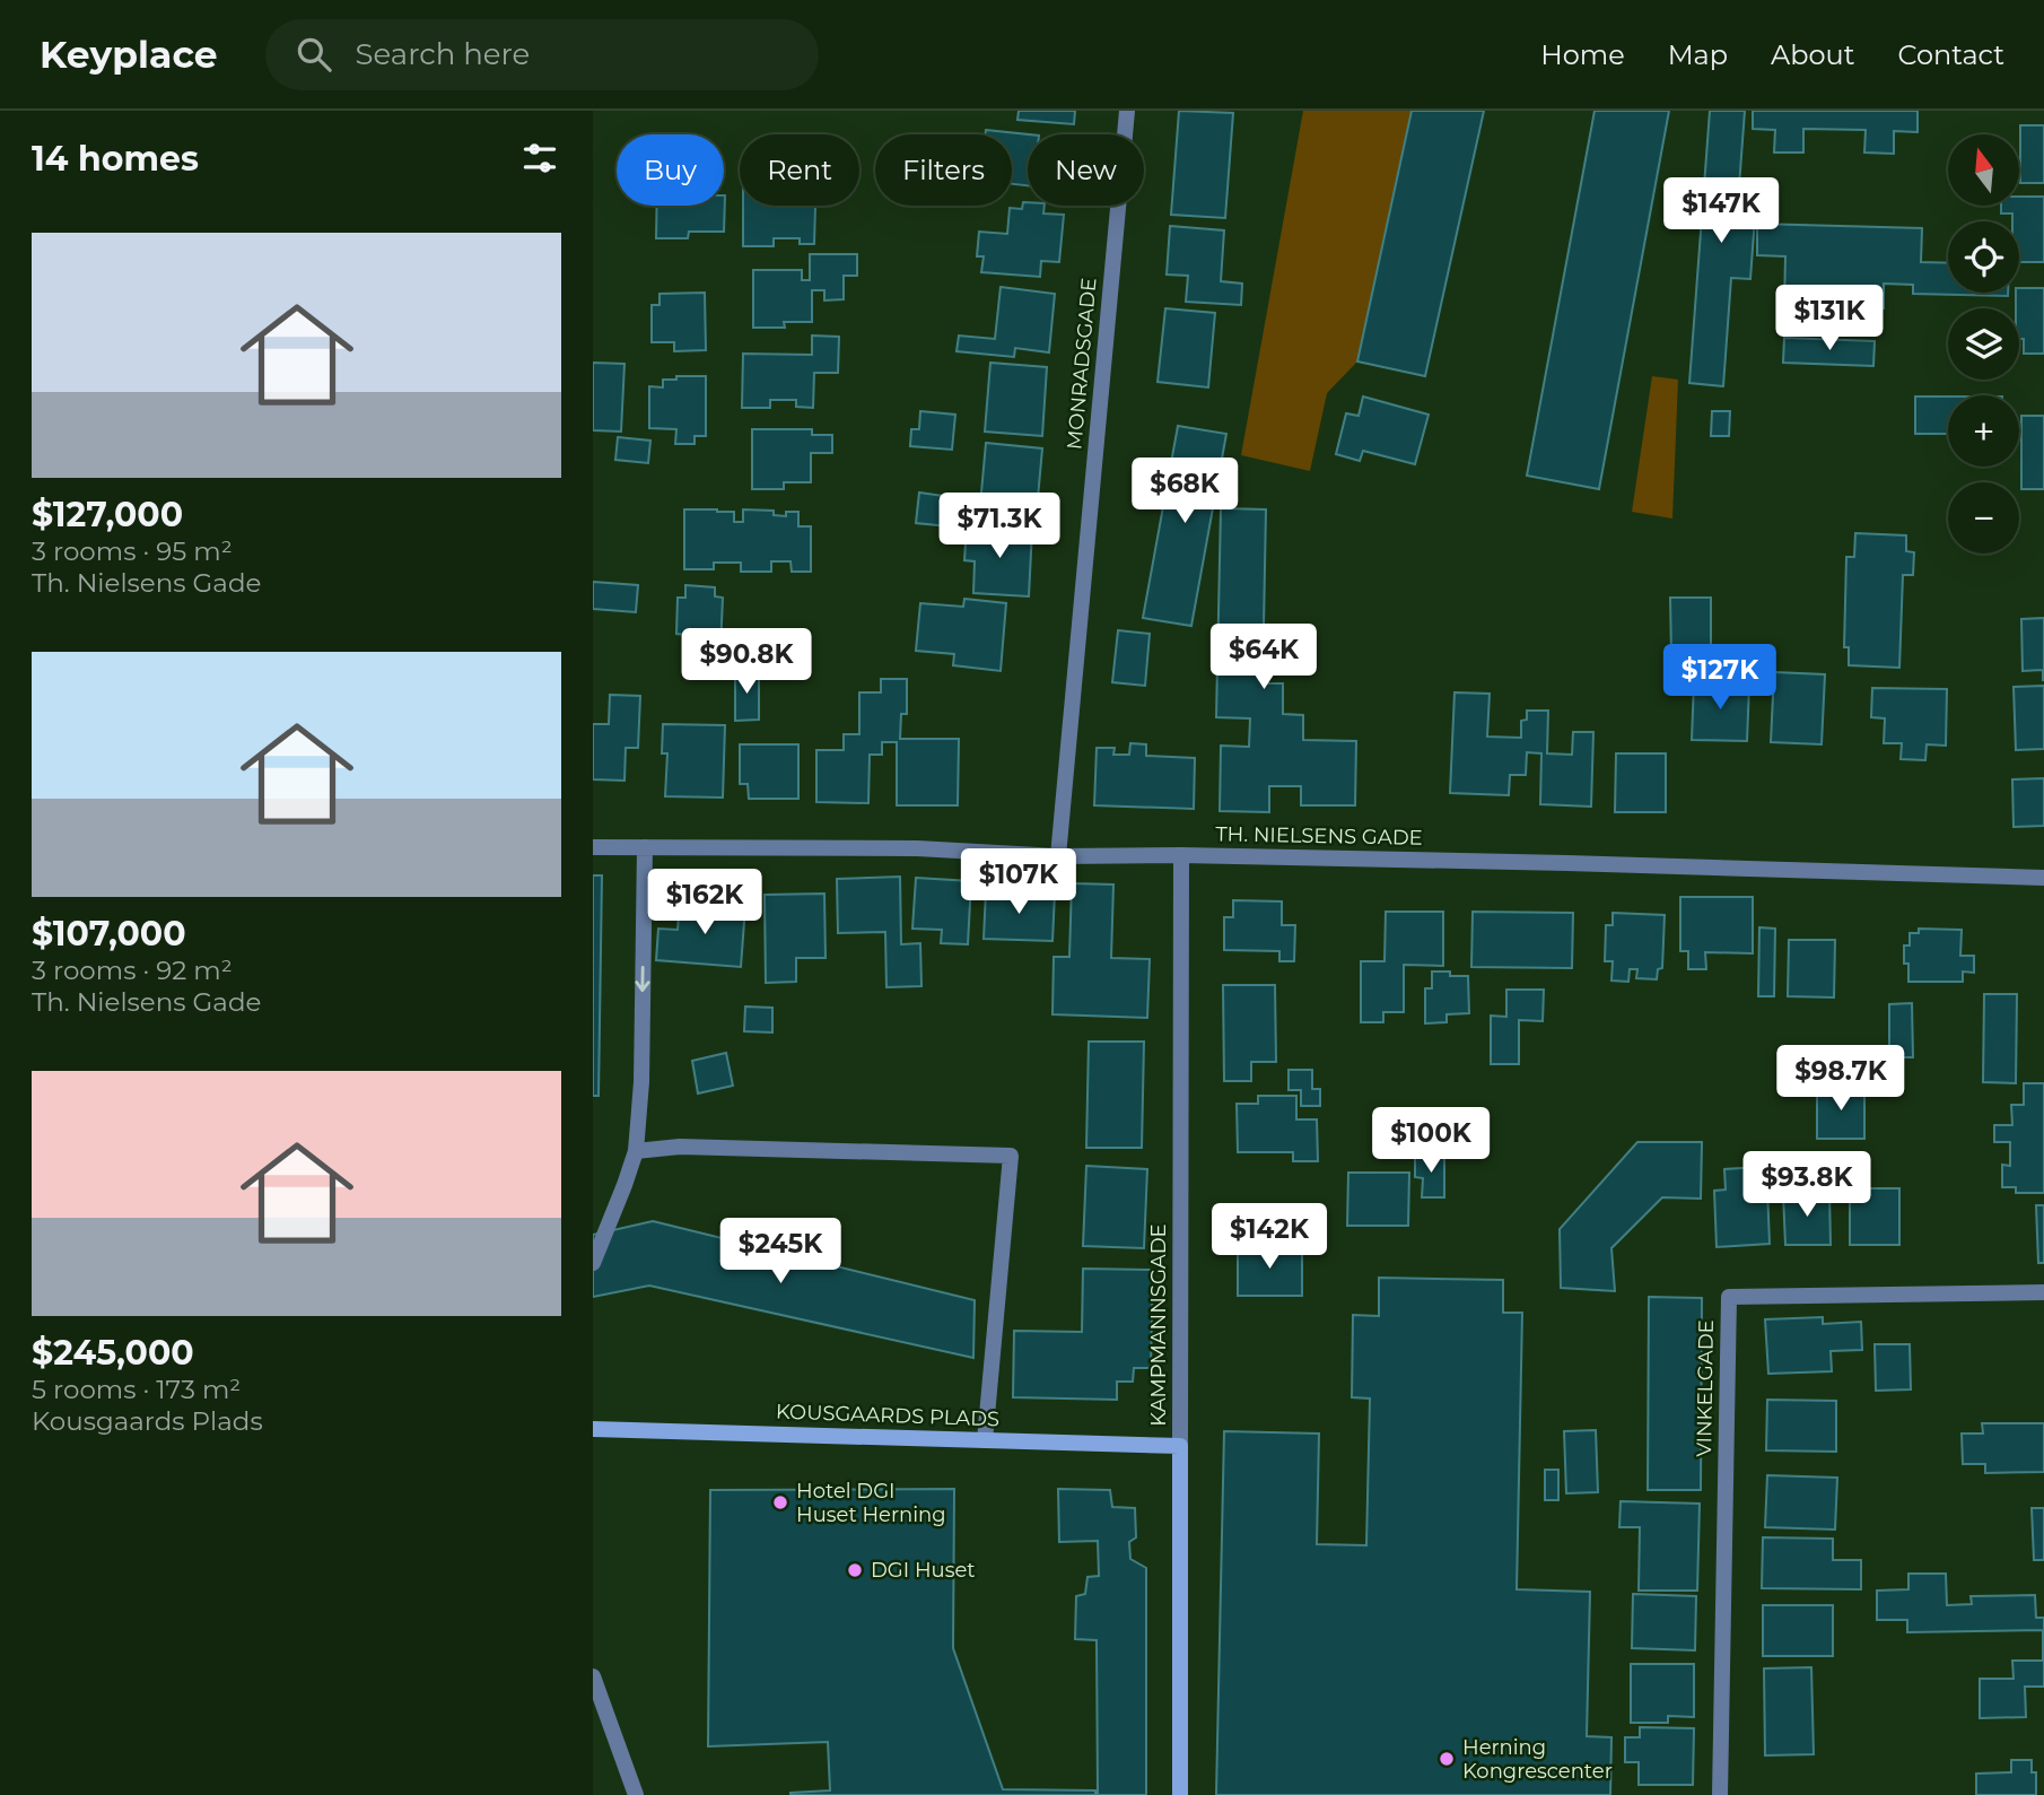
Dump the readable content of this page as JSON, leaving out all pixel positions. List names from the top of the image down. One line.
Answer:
{"streets":{"main road":["KAMPMANNSGADE","KOUSGAARDS PLADS"],"street":["MONRADSGADE","TH. NIELSENS GADE","VINKELGADE"]},"crossings":[["MONRADSGADE","TH. NIELSENS GADE"],["TH. NIELSENS GADE","KAMPMANNSGADE"],["KAMPMANNSGADE","KOUSGAARDS PLADS"]],"places":["Hotel DGI Huset Herning","DGI Huset","Herning Kongrescenter"],"north":"top","page":{"header":"Keyplace","search":"Search here","nav":["Home","Map","About","Contact"],"heading":"14 homes","map_buttons":["+","−"],"chip":["Buy","Rent","Filters","New"],"price":["$147K","$131K","$68K","$71.3K","$64K","$90.8K","$127K","$107K","$162K","$98.7K","$100K","$93.8K","$142K","$245K"],"list":[{"name":"$127,000","note":"3 rooms · 95 m² · Th. Nielsens Gade"},{"name":"$107,000","note":"3 rooms · 92 m² · Th. Nielsens Gade"},{"name":"$245,000","note":"5 rooms · 173 m² · Kousgaards Plads"}]}}
